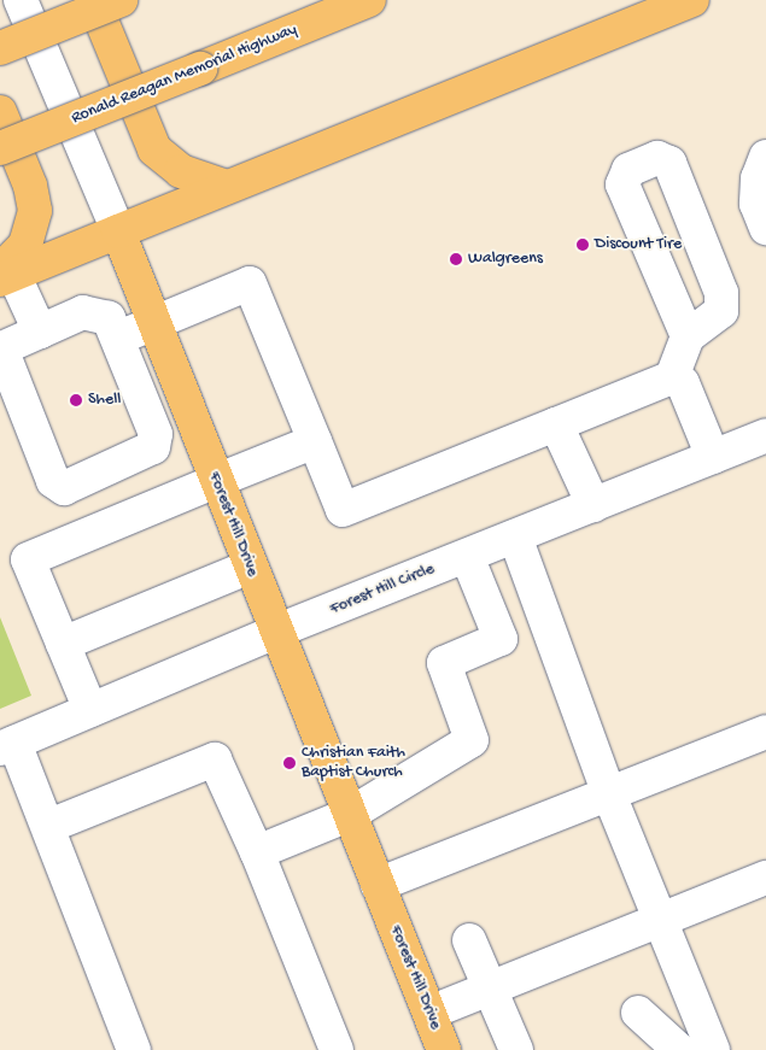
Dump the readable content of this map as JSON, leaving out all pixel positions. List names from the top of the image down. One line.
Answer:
{"streets":{"main road":["Ronald Reagan Memorial Highway","Forest Hill Drive"],"street":["Forest Hill Circle"]},"crossings":[["Forest Hill Drive","Forest Hill Circle"]],"places":["Discount Tire","Walgreens","Shell","Christian Faith Baptist Church"]}
